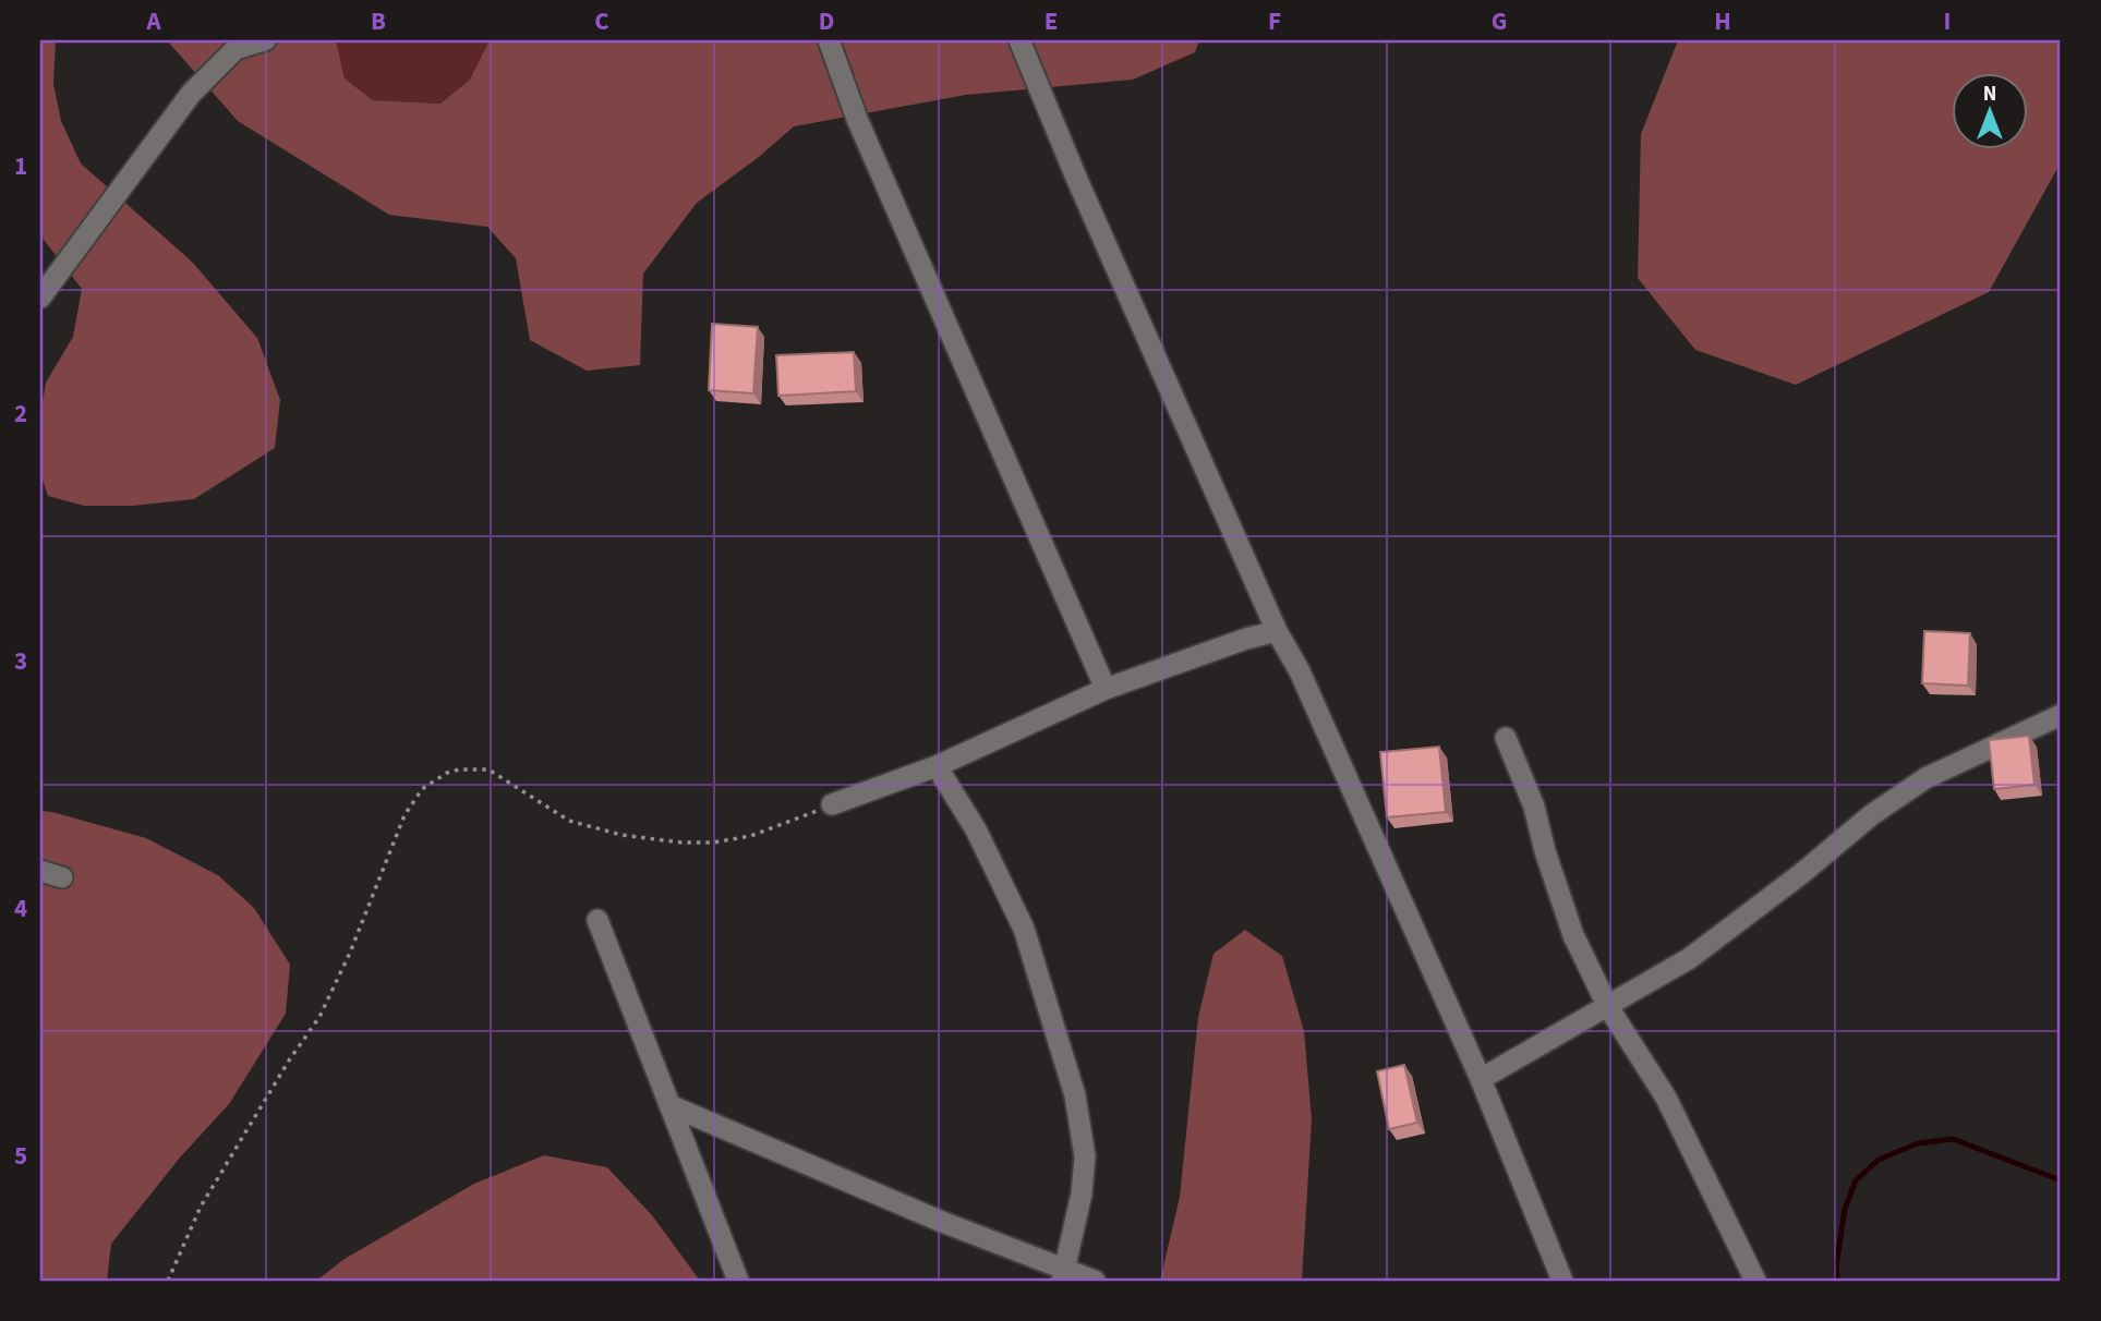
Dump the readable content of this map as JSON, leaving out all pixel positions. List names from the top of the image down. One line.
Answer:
{"north":"top","grid":{"columns":["A","B","C","D","E","F","G","H","I"],"rows":["1","2","3","4","5"]}}
